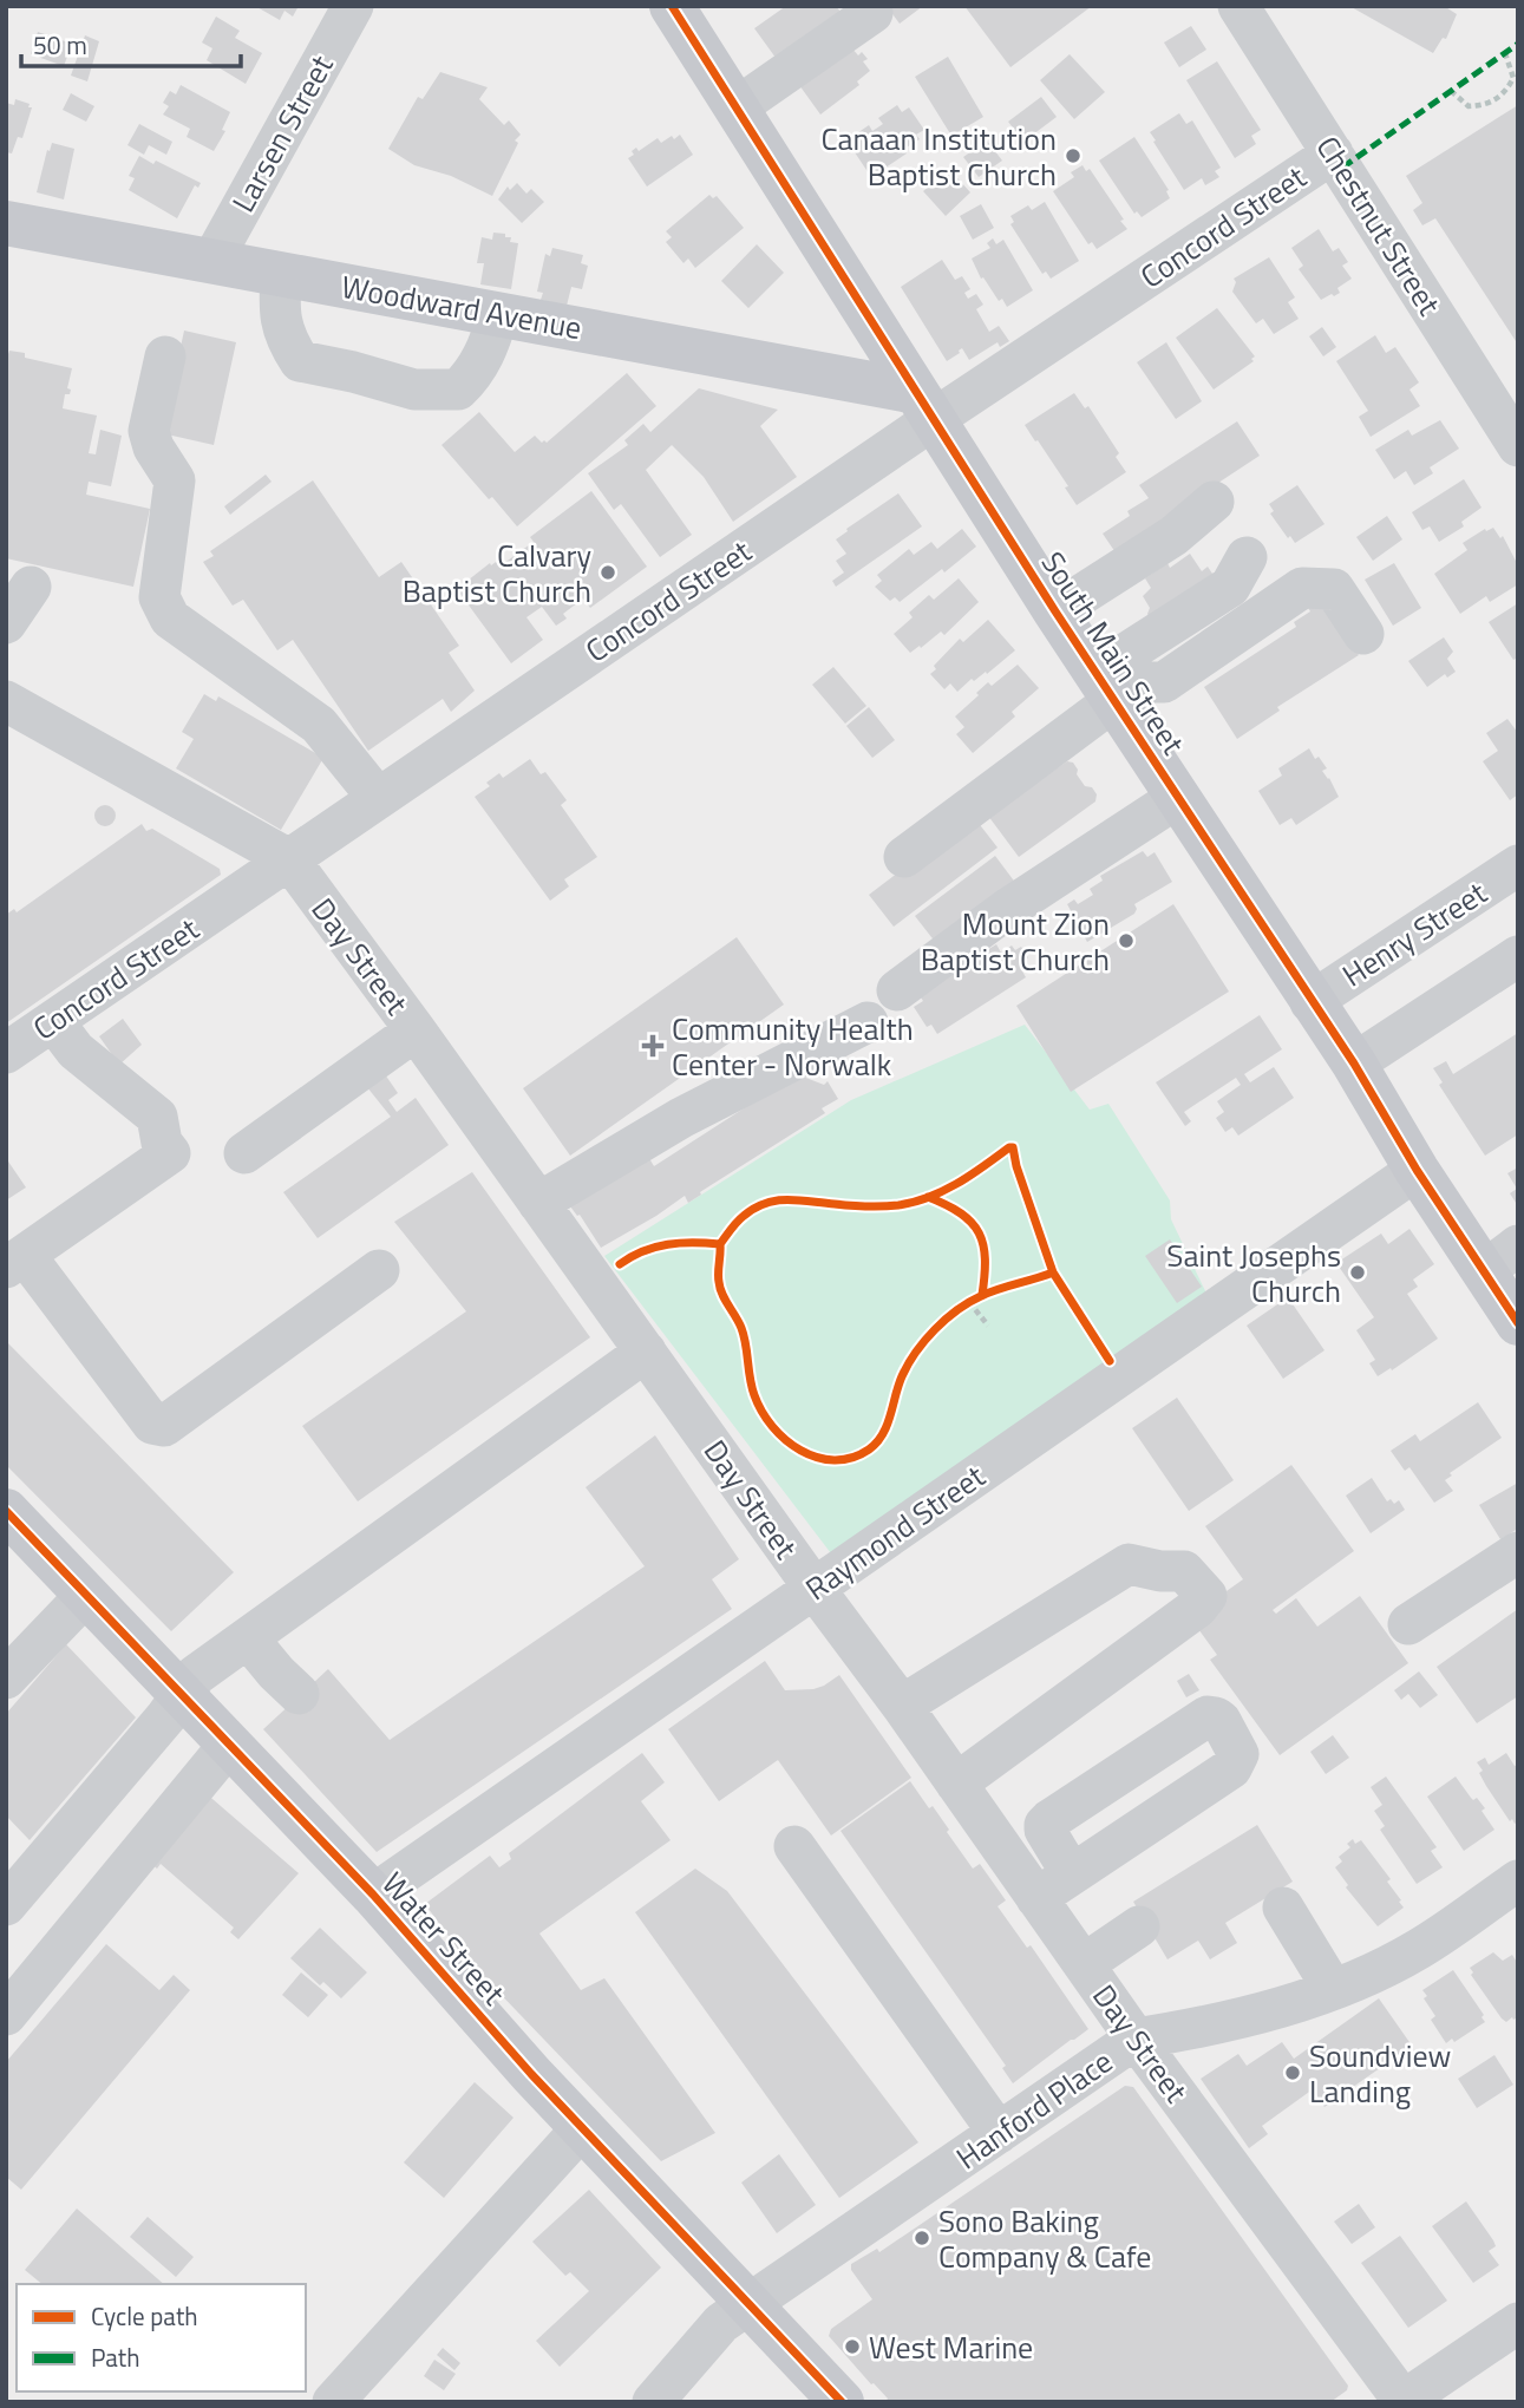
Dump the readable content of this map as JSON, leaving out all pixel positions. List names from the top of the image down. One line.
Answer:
{"streets":{"main road":["Woodward Avenue","South Main Street","Water Street"],"street":["Larsen Street","Chestnut Street","Concord Street","Henry Street","Day Street","Raymond Street","Hanford Place"]},"crossings":[["Larsen Street","Woodward Avenue"],["Chestnut Street","Concord Street"],["Concord Street","Woodward Avenue"],["Concord Street","South Main Street"],["Concord Street","Day Street"],["Woodward Avenue","South Main Street"],["South Main Street","Henry Street"],["South Main Street","Raymond Street"],["Day Street","Raymond Street"],["Day Street","Hanford Place"],["Raymond Street","Water Street"],["Water Street","Hanford Place"]],"places":{"other":["Canaan Institution Baptist Church","Calvary Baptist Church","Mount Zion Baptist Church","Saint Josephs Church","Soundview Landing","Sono Baking Company & Cafe","West Marine"],"health":["Community Health Center - Norwalk"]},"legend":["Cycle path","Path"],"scale_bar":"50 m"}
